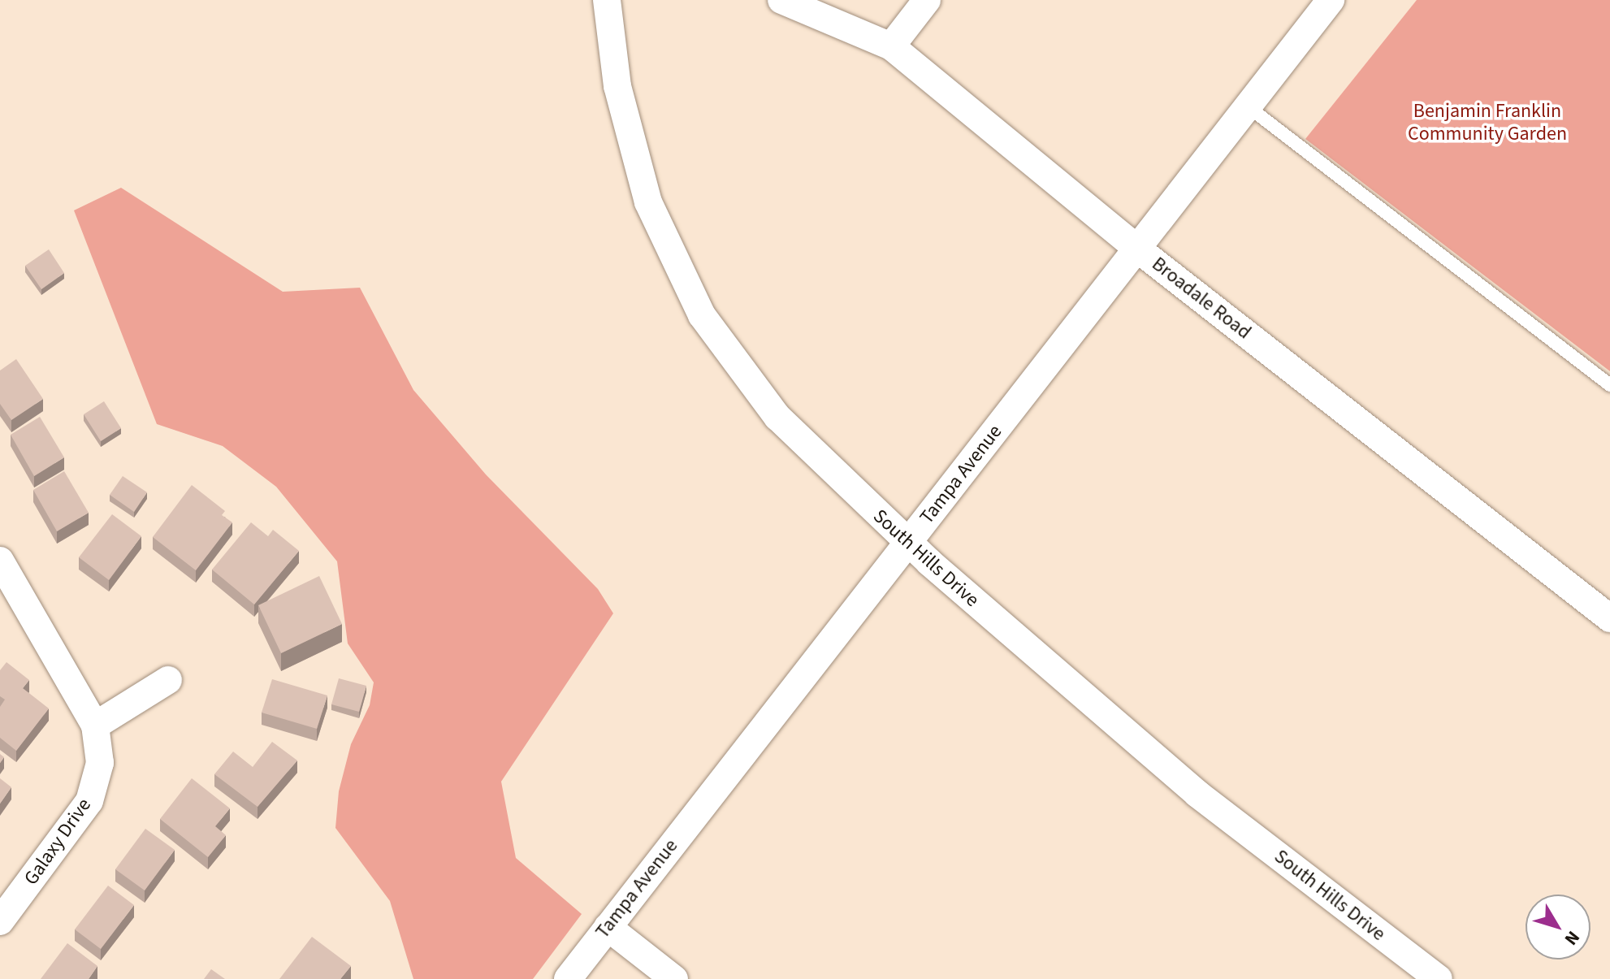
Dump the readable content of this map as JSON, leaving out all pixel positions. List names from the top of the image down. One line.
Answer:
{"streets":{"street":["Broadale Road","Tampa Avenue","South Hills Drive","Galaxy Drive"]},"crossings":[["Broadale Road","Tampa Avenue"],["Tampa Avenue","South Hills Drive"]],"parks":["Benjamin Franklin Community Garden"],"north":"bottom right"}
